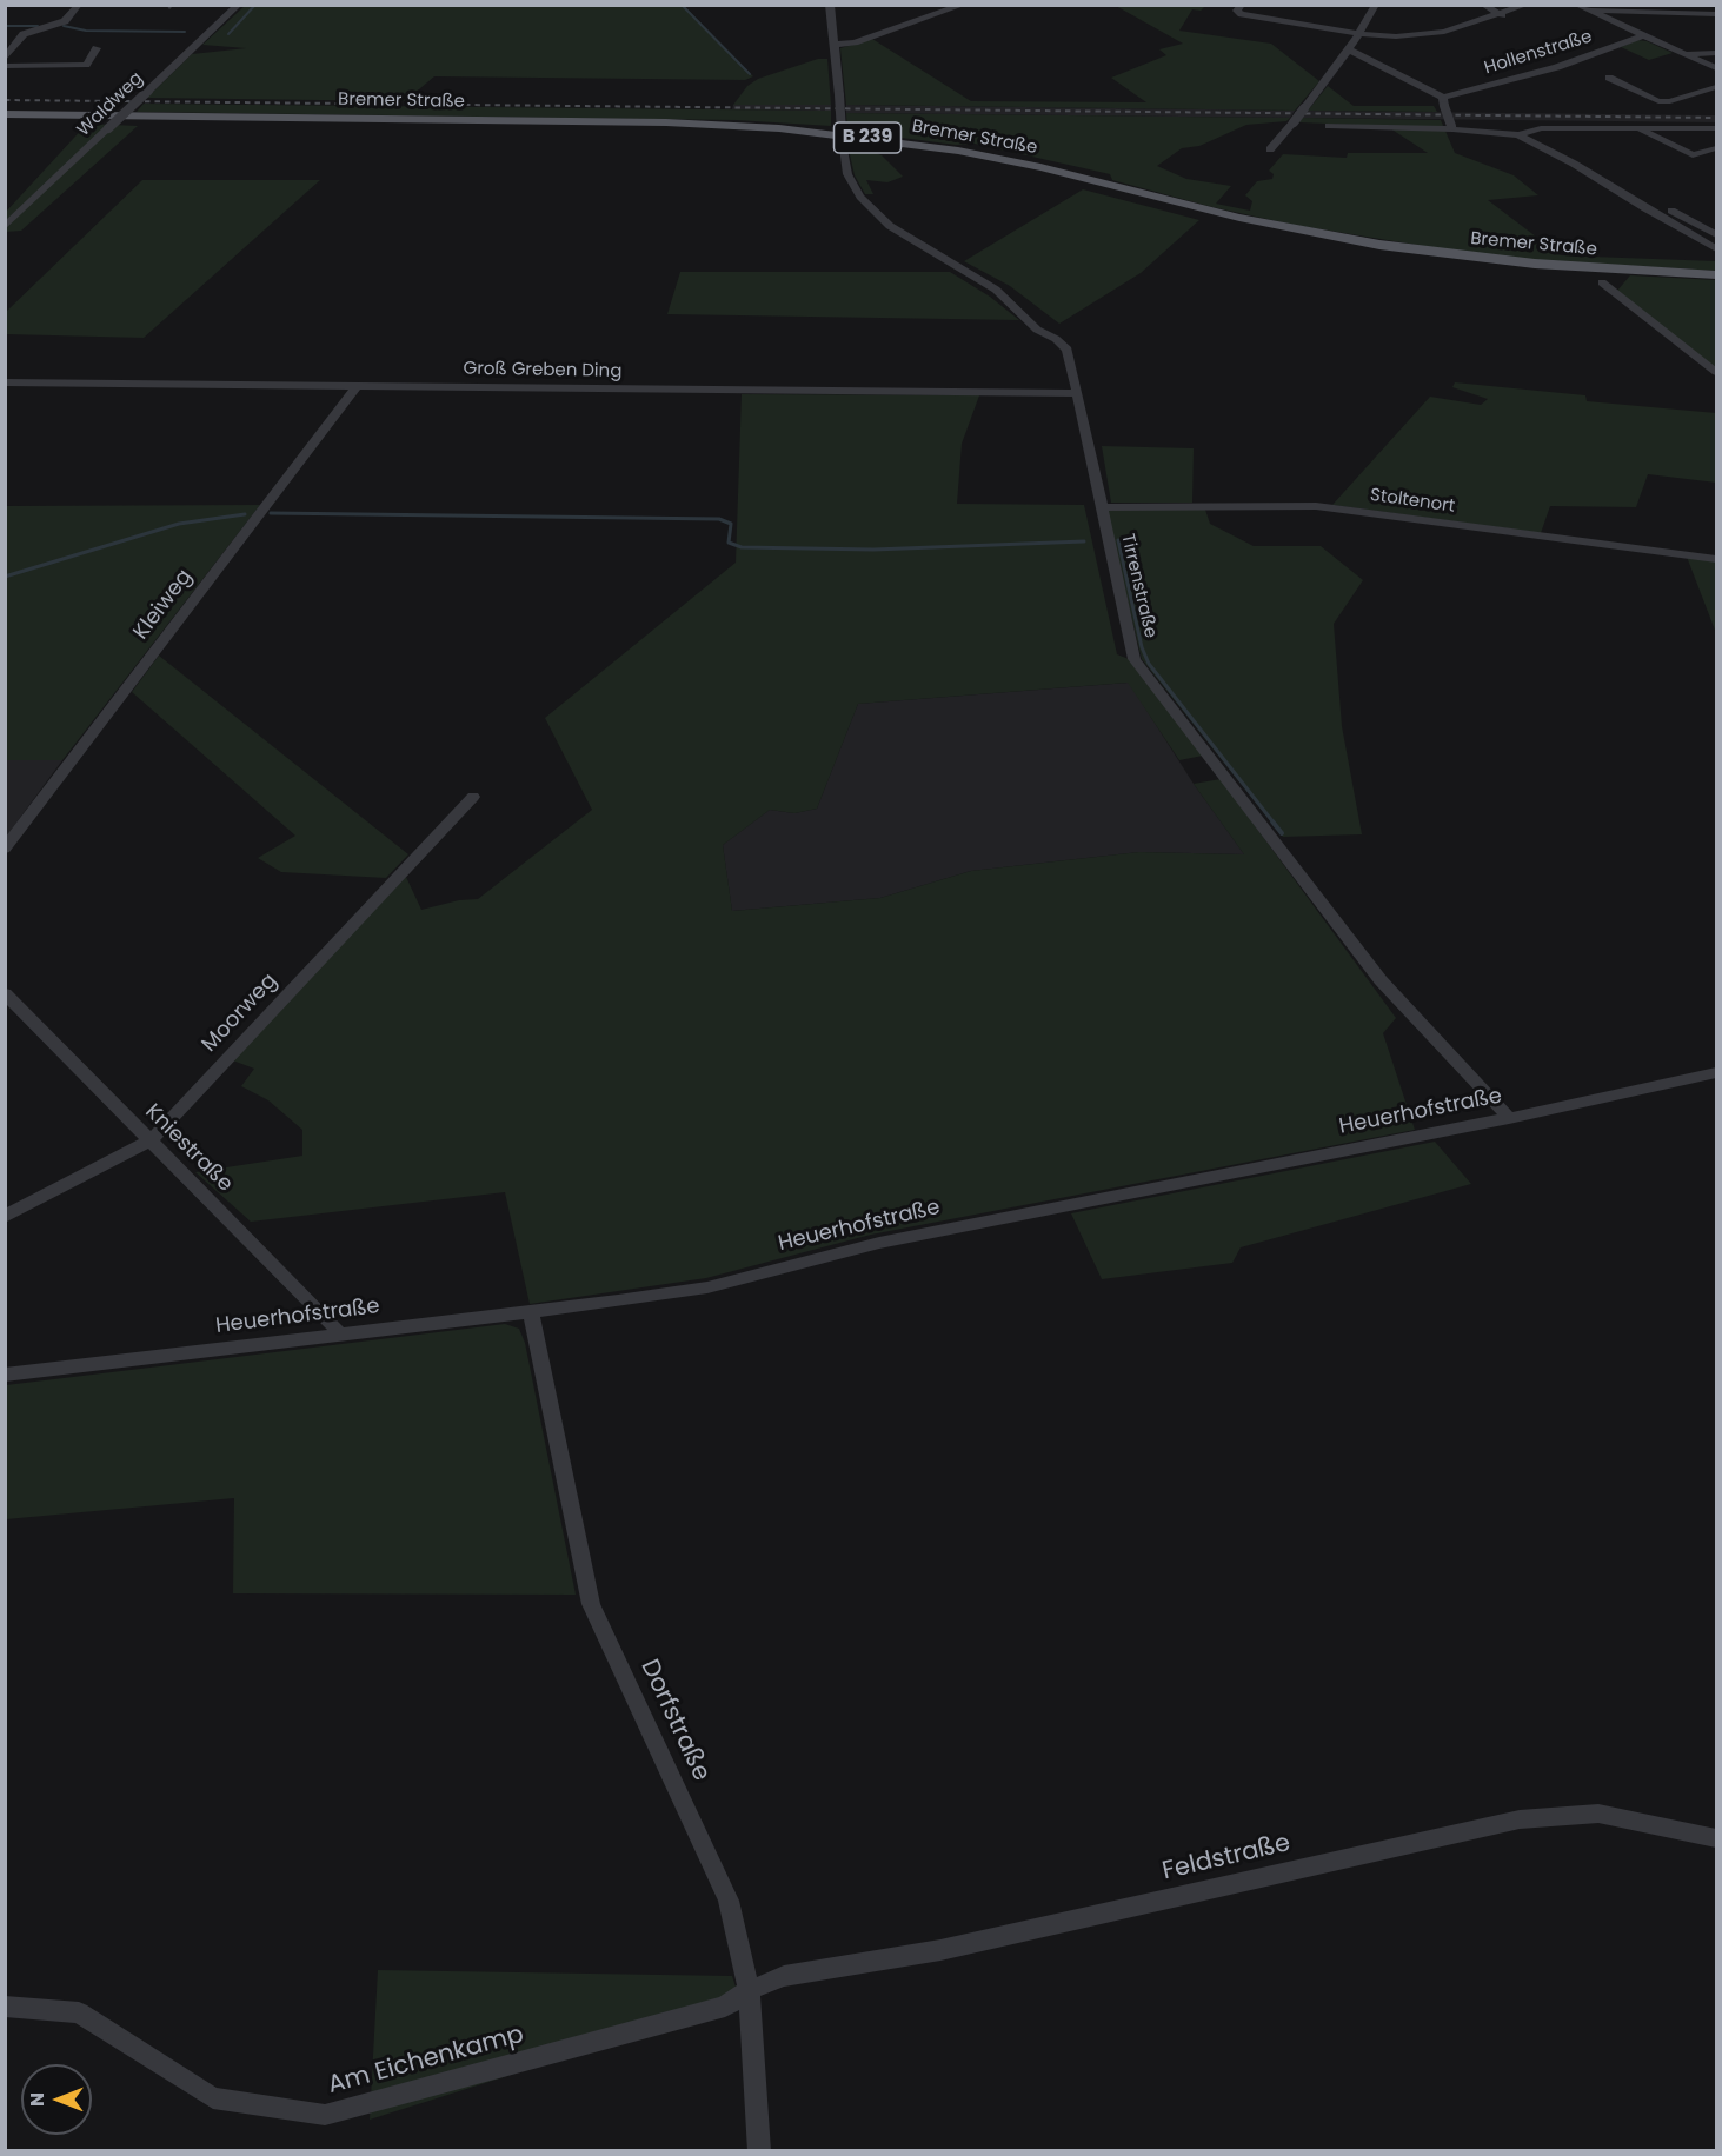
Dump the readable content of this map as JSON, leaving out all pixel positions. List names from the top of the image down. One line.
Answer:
{"streets":{"main road":["Bremer Straße","B 239"],"street":["Hollenstraße","Waldweg","Groß Greben Ding","Stoltenort","Tirrenstraße","Kleiweg","Moorweg","Heuerhofstraße","Kniestraße","Dorfstraße","Feldstraße","Am Eichenkamp"]},"crossings":[["Groß Greben Ding","Tirrenstraße"],["Groß Greben Ding","Kleiweg"],["Stoltenort","Tirrenstraße"],["Tirrenstraße","Heuerhofstraße"],["Moorweg","Kniestraße"],["Heuerhofstraße","Kniestraße"],["Heuerhofstraße","Dorfstraße"],["Dorfstraße","Feldstraße"],["Dorfstraße","Am Eichenkamp"],["Feldstraße","Am Eichenkamp"]],"north":"left"}
